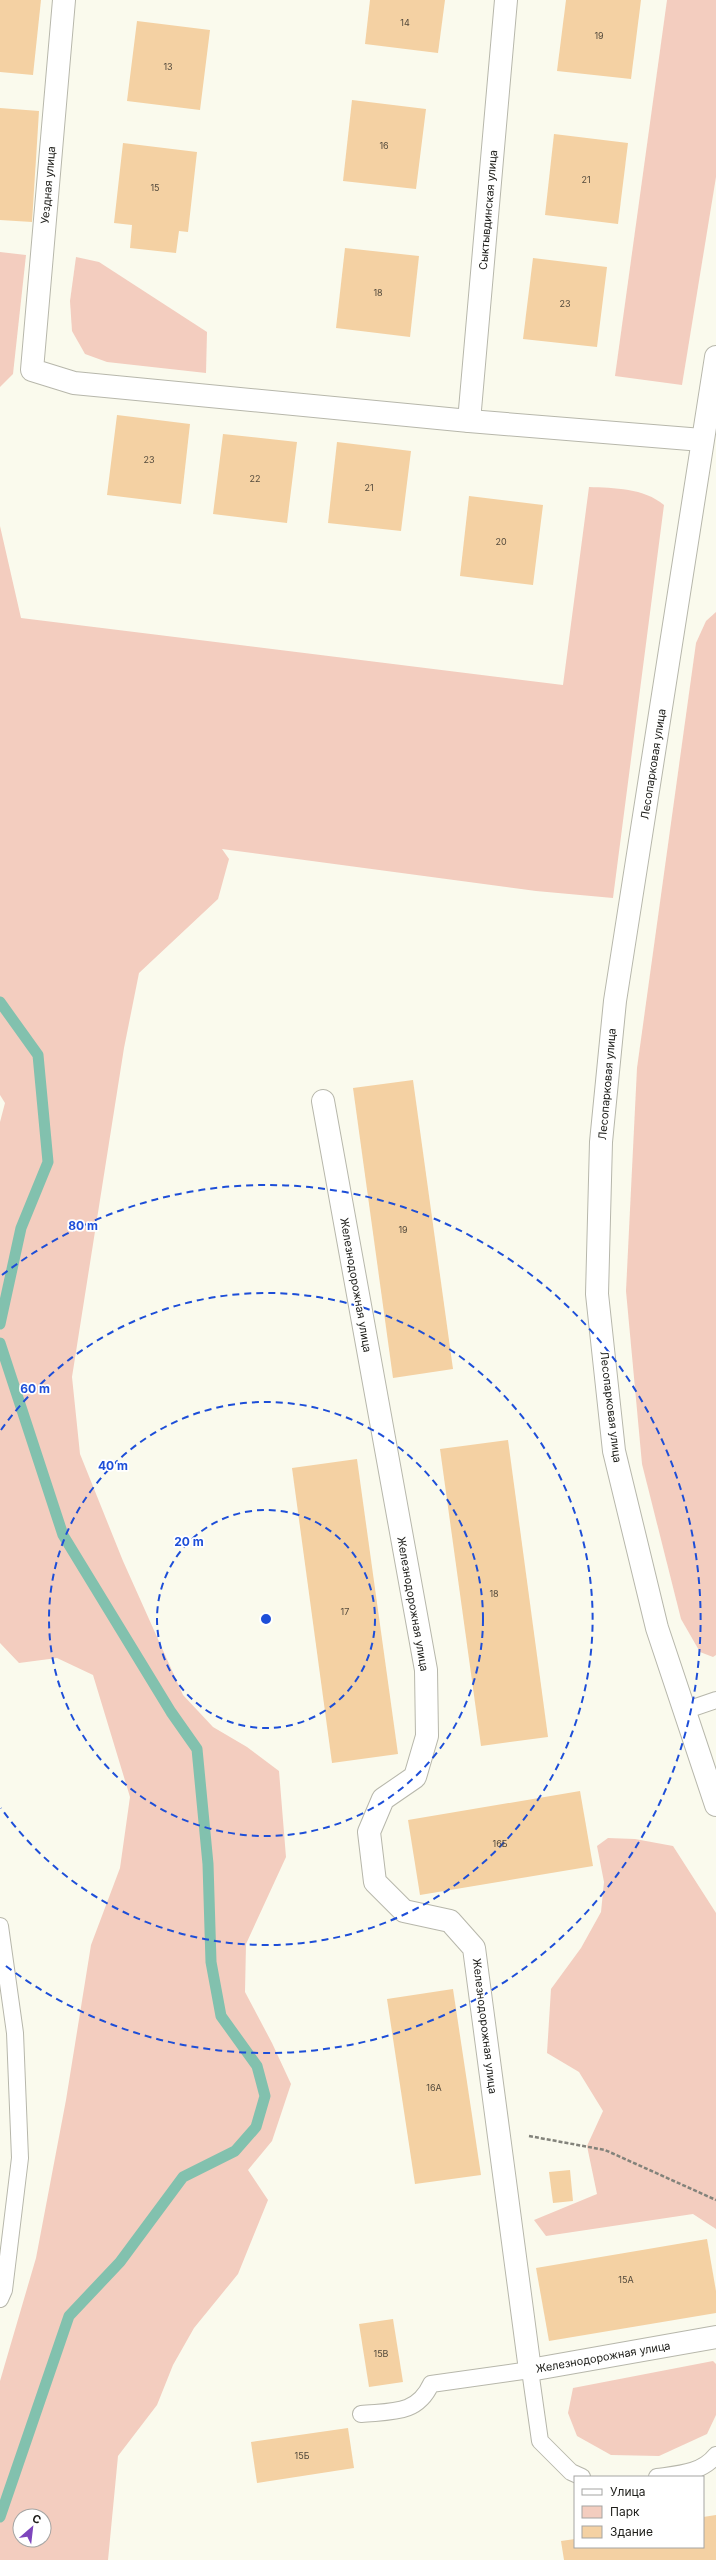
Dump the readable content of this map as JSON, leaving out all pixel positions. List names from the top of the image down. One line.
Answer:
{"streets":{"street":["Уездная улица","Сыктывдинская улица","Лесопарковая улица","Железнодорожная улица"]},"crossings":[["Уездная улица","Сыктывдинская улица"]],"house_numbers":["14","19","13","16","21","15","18","23","23","22","21","20","19","18","17","16Б","16А","15А","15В","15Б"],"legend":["Улица","Парк","Здание"],"north":"top right","rings":["80 m","60 m","40 m","20 m"]}
